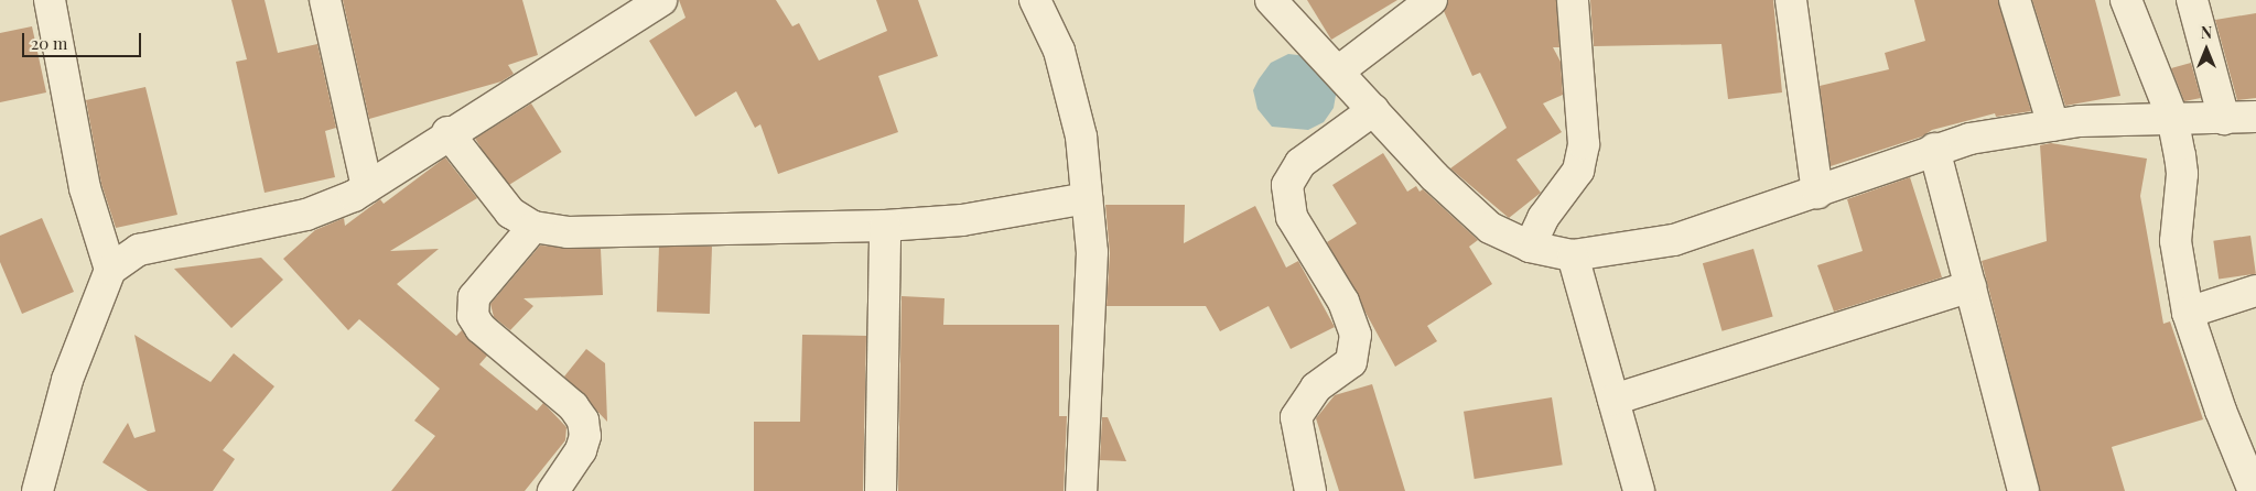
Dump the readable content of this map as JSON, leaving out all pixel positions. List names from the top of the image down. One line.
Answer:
{"scale_bar":"20 m","north":"top"}
